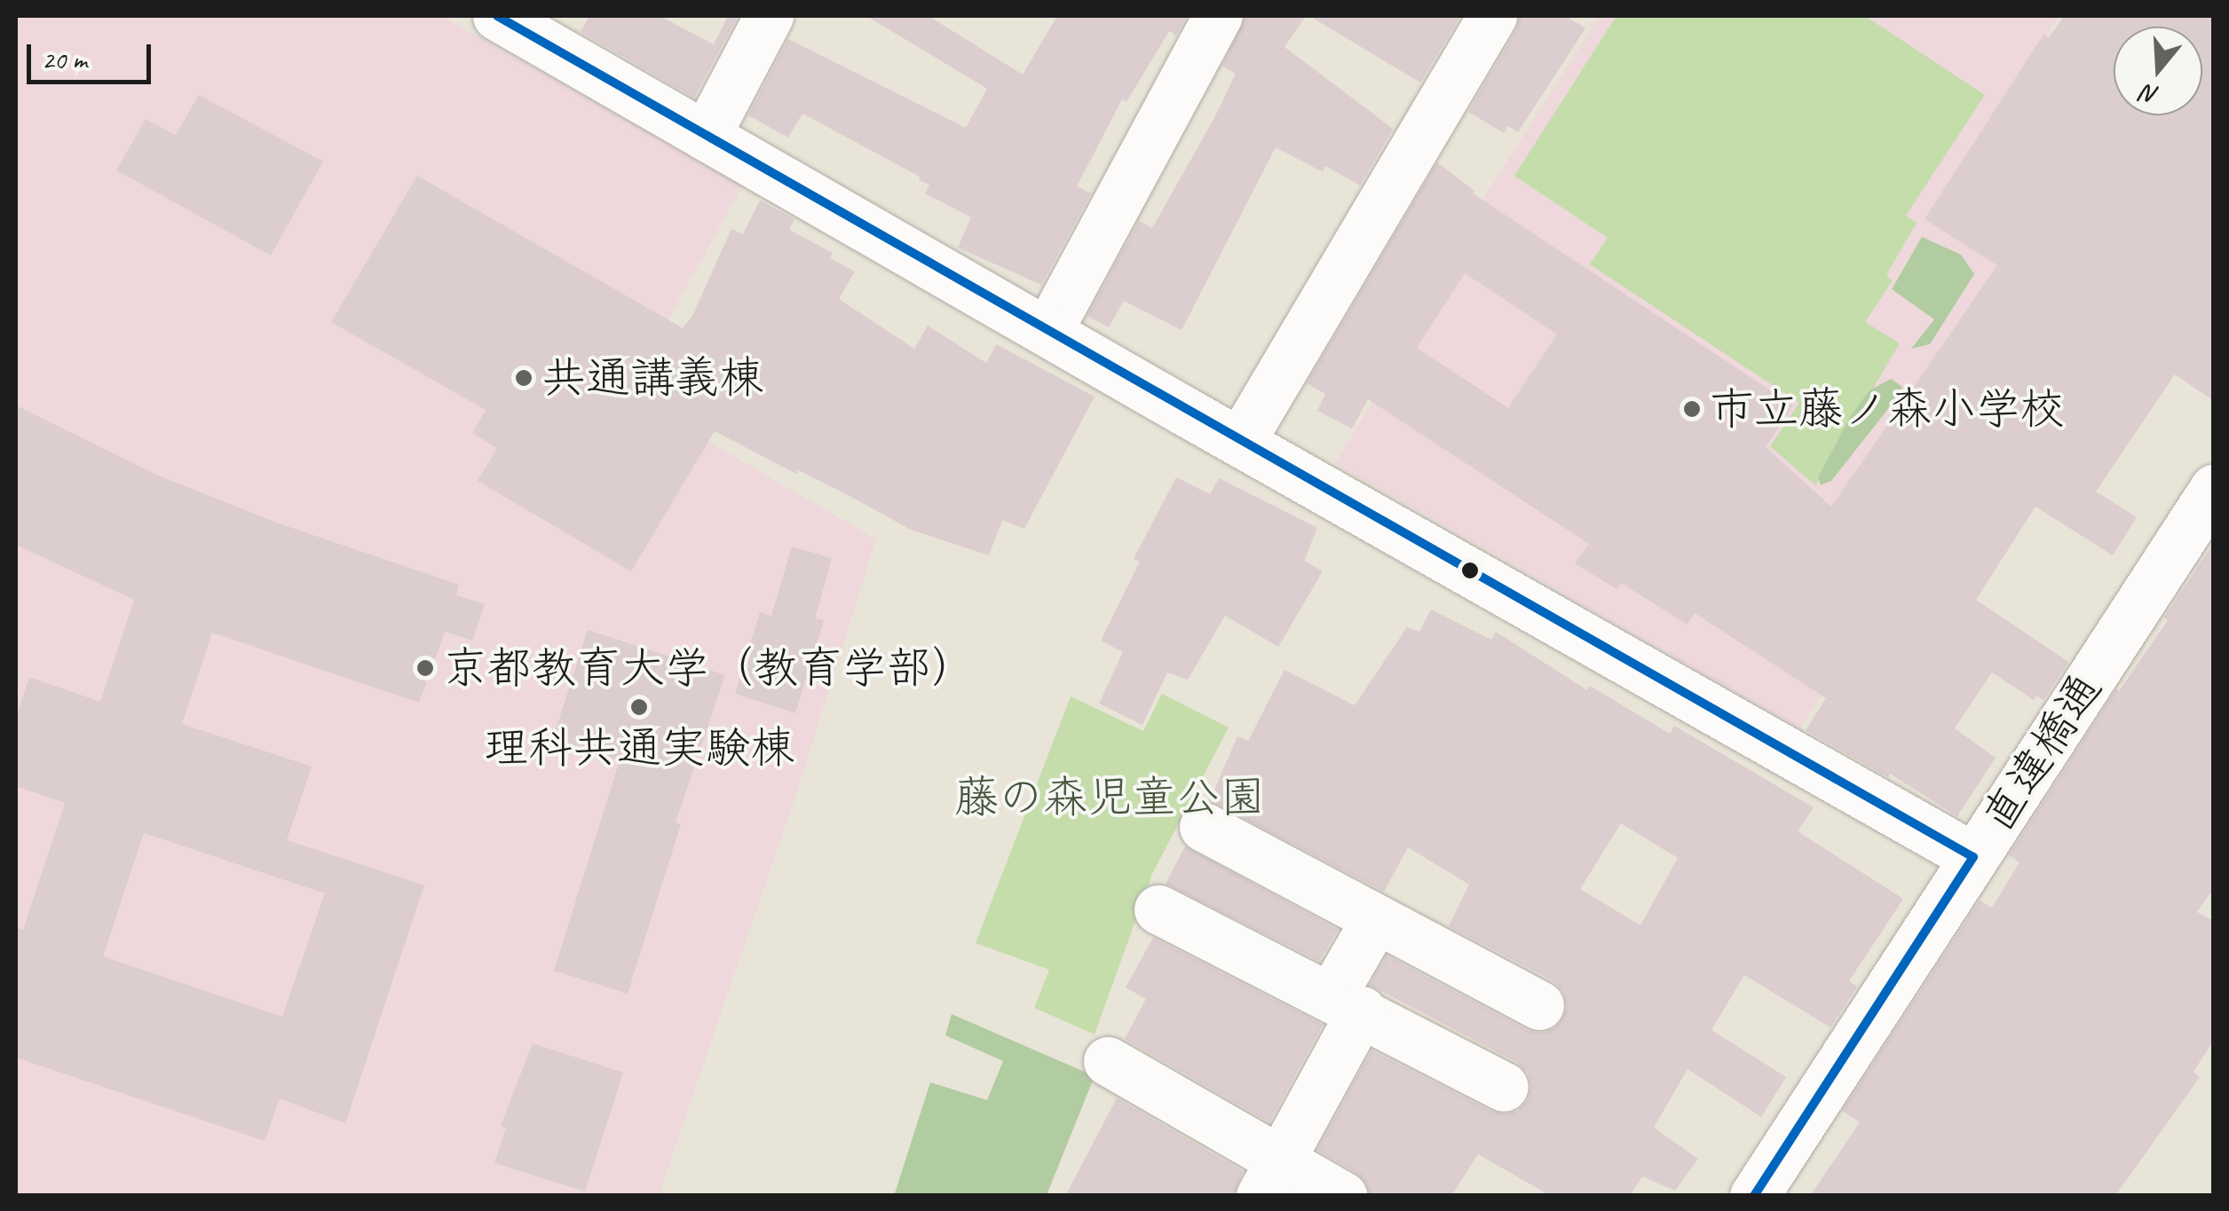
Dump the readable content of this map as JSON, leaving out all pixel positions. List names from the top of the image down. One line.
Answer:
{"streets":{"street":["直違橋通"]},"parks":["藤の森児童公園"],"places":["共通講義棟","市立藤ノ森小学校","京都教育大学（教育学部）","理科共通実験棟"],"scale_bar":"20 m","north":"bottom"}
